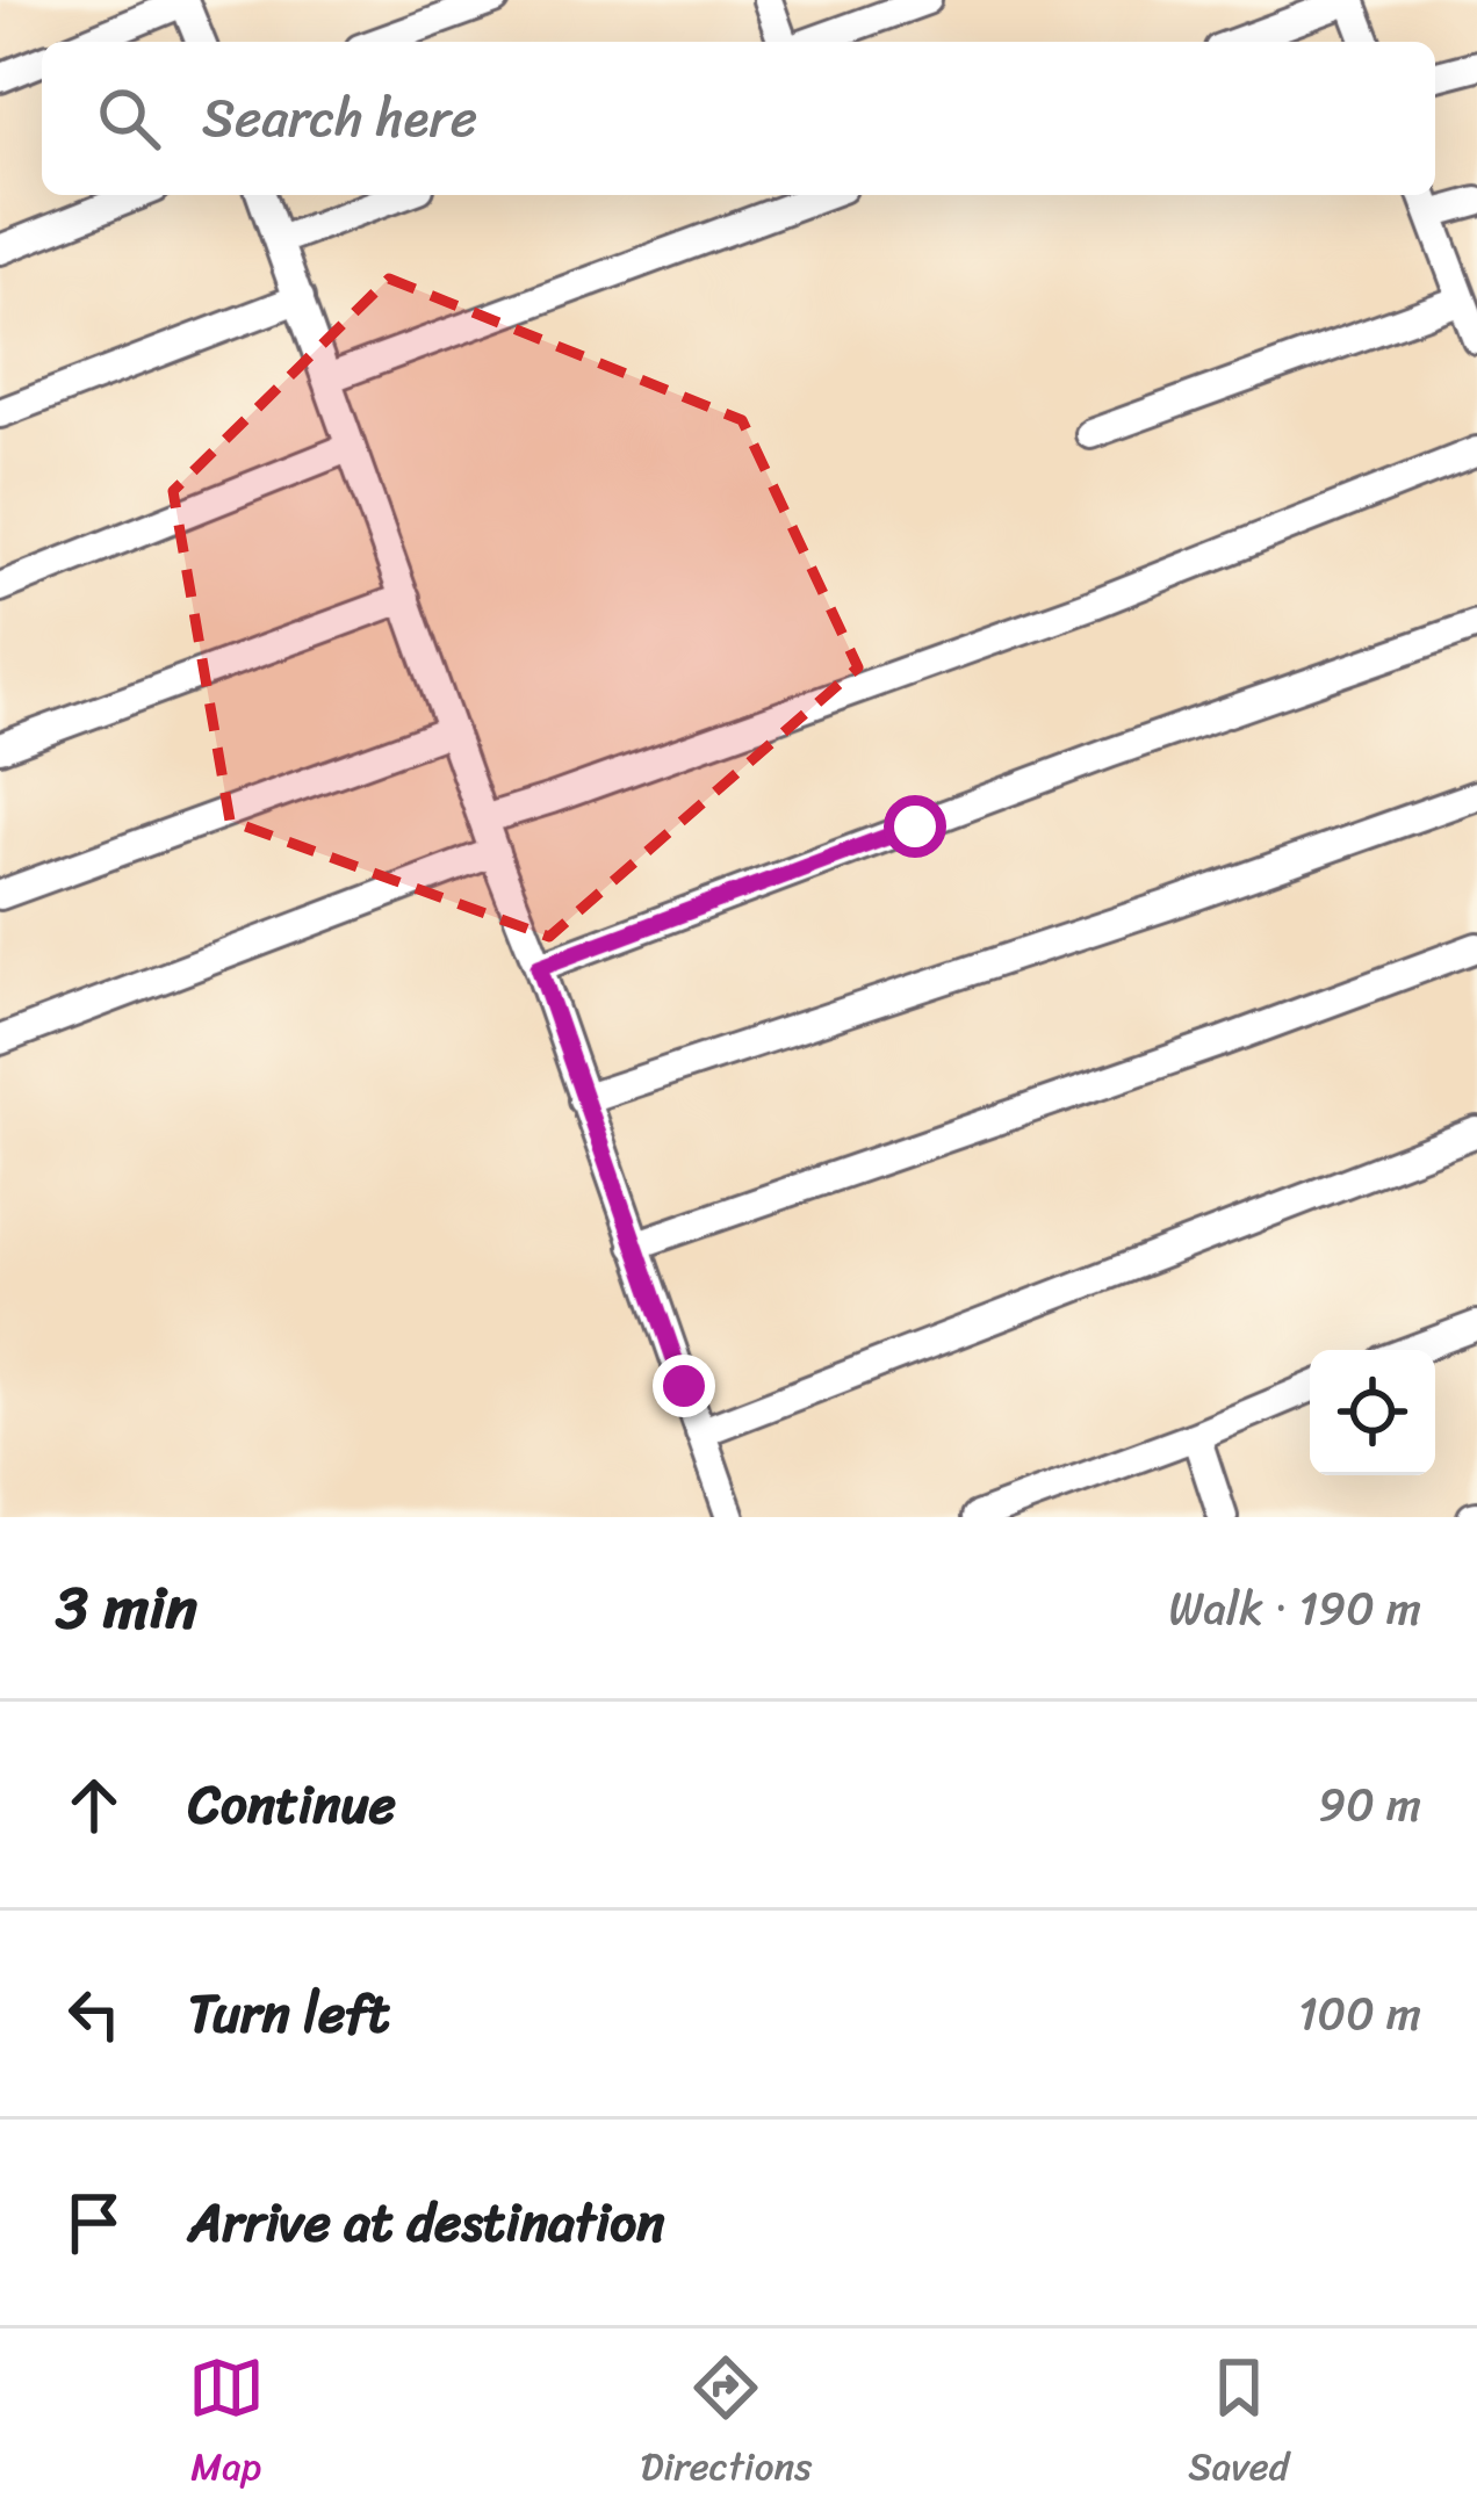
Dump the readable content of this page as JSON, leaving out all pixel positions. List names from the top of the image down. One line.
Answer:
{"page":{"search":"Search here","heading":["3 min","Walk · 190 m"],"list":[["Continue","90 m"],["Turn left","100 m"],"Arrive at destination"],"nav":["Map","Directions","Saved"]}}
